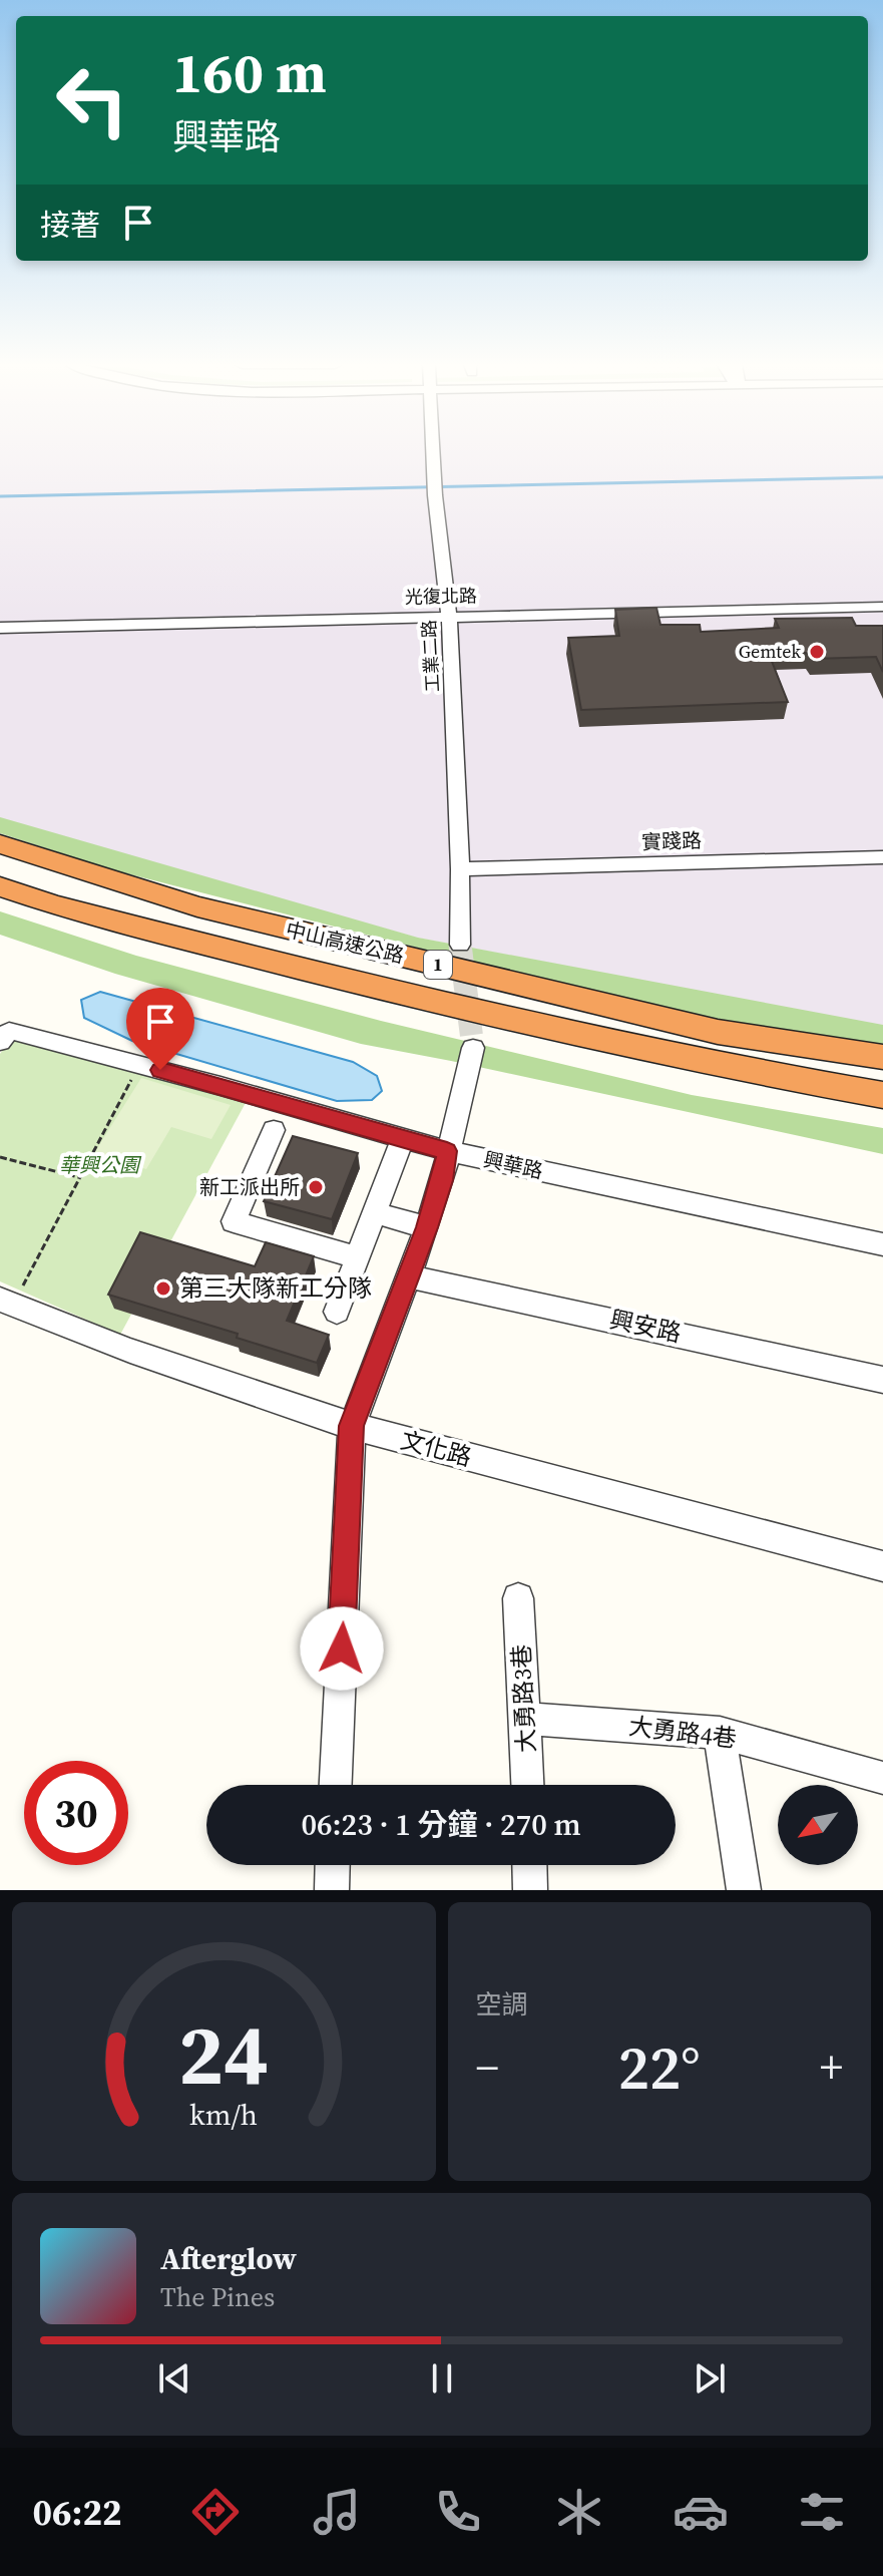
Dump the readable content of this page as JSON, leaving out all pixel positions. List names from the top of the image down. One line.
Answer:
{"streets":{"highway":["中山高速公路","1"],"street":["光復北路","工業二路","實踐路","興華路","興安路","文化路","大勇路3巷","大勇路4巷"]},"crossings":[["光復北路","工業二路"],["工業二路","實踐路"],["大勇路3巷","大勇路4巷"]],"parks":["華興公園"],"places":["Gemtek","新工派出所","第三大隊新工分隊"],"north":"bottom left","page":{"turn":["160 m","興華路"],"then":"接著","limit":"30","trip":"06:23 · 1 分鐘 · 270 m","tile":"空調","heat":["−","22°","+"],"song":["Afterglow","The Pines"],"tabs":"06:22","gauge":["24","km/h"]}}
